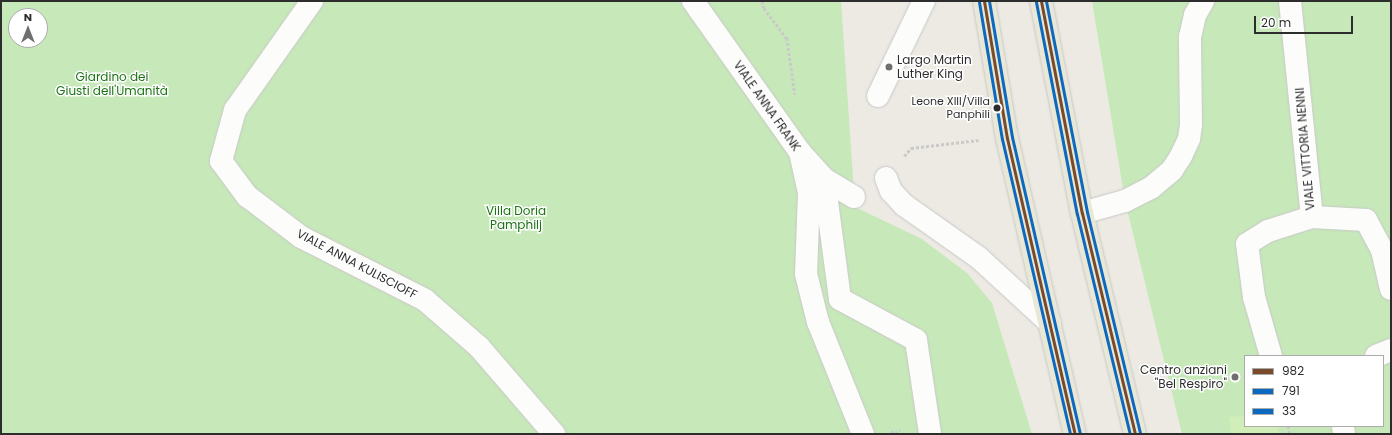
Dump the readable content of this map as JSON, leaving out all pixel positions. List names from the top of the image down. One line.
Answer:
{"streets":{"street":["VIALE ANNA FRANK","VIALE VITTORIA NENNI","VIALE ANNA KULISCIOFF"]},"parks":["Giardino dei Giusti dell'Umanità","Villa Doria Pamphilj"],"places":["Largo Martin Luther King","Leone XIII/Villa Panphili","Centro anziani \"Bel Respiro\""],"lines":["transit line 982","transit line 33","transit line 791"],"legend":["982","791","33"],"scale_bar":"20 m","north":"top"}
